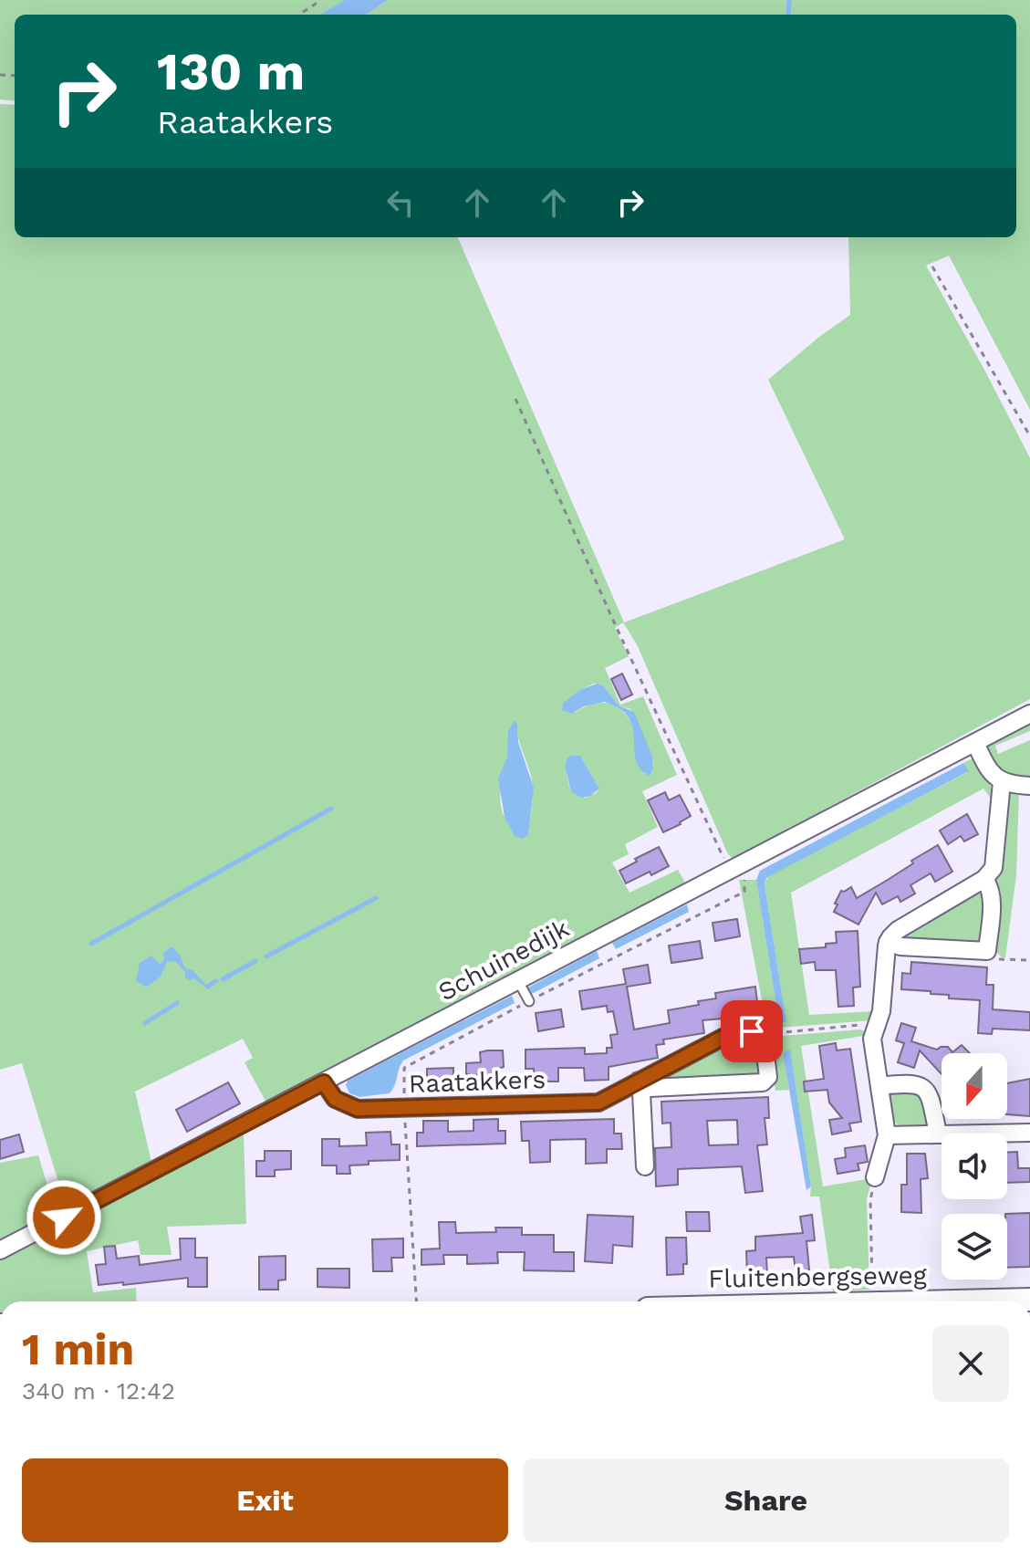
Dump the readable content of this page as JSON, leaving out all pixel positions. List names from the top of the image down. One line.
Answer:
{"streets":{"street":["Schuinedijk","Raatakkers"]},"crossings":[["Schuinedijk","Raatakkers"]],"north":"bottom","page":{"turn":["130 m","Raatakkers"],"heading":["1 min","340 m · 12:42"],"buttons":["Exit","Share"]}}
